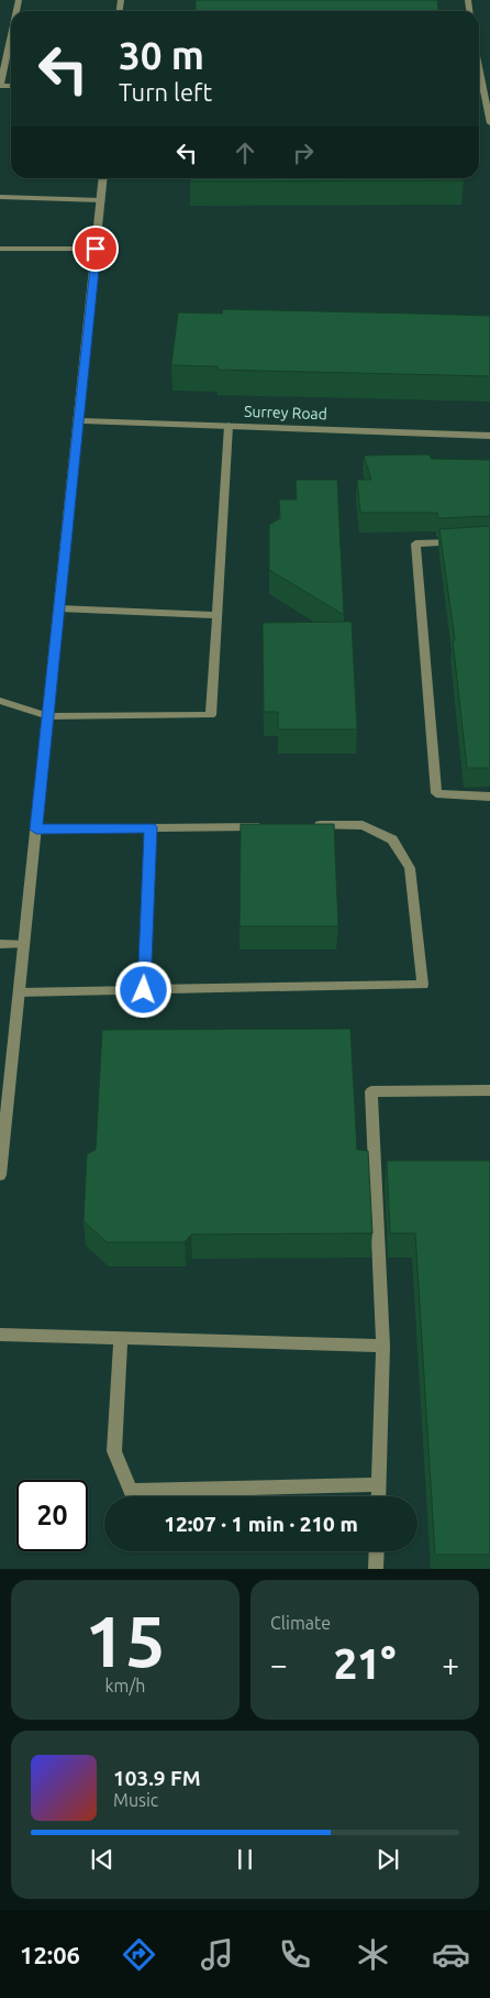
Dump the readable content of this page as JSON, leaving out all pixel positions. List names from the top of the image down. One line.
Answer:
{"streets":{"street":["Surrey Road"]},"page":{"turn":["30 m","Turn left"],"limit":"20","trip":"12:07 · 1 min · 210 m","tile":[["15","km/h"],"Climate"],"heat":["−","21°","+"],"song":["103.9 FM","Music"],"tabs":"12:06"}}
